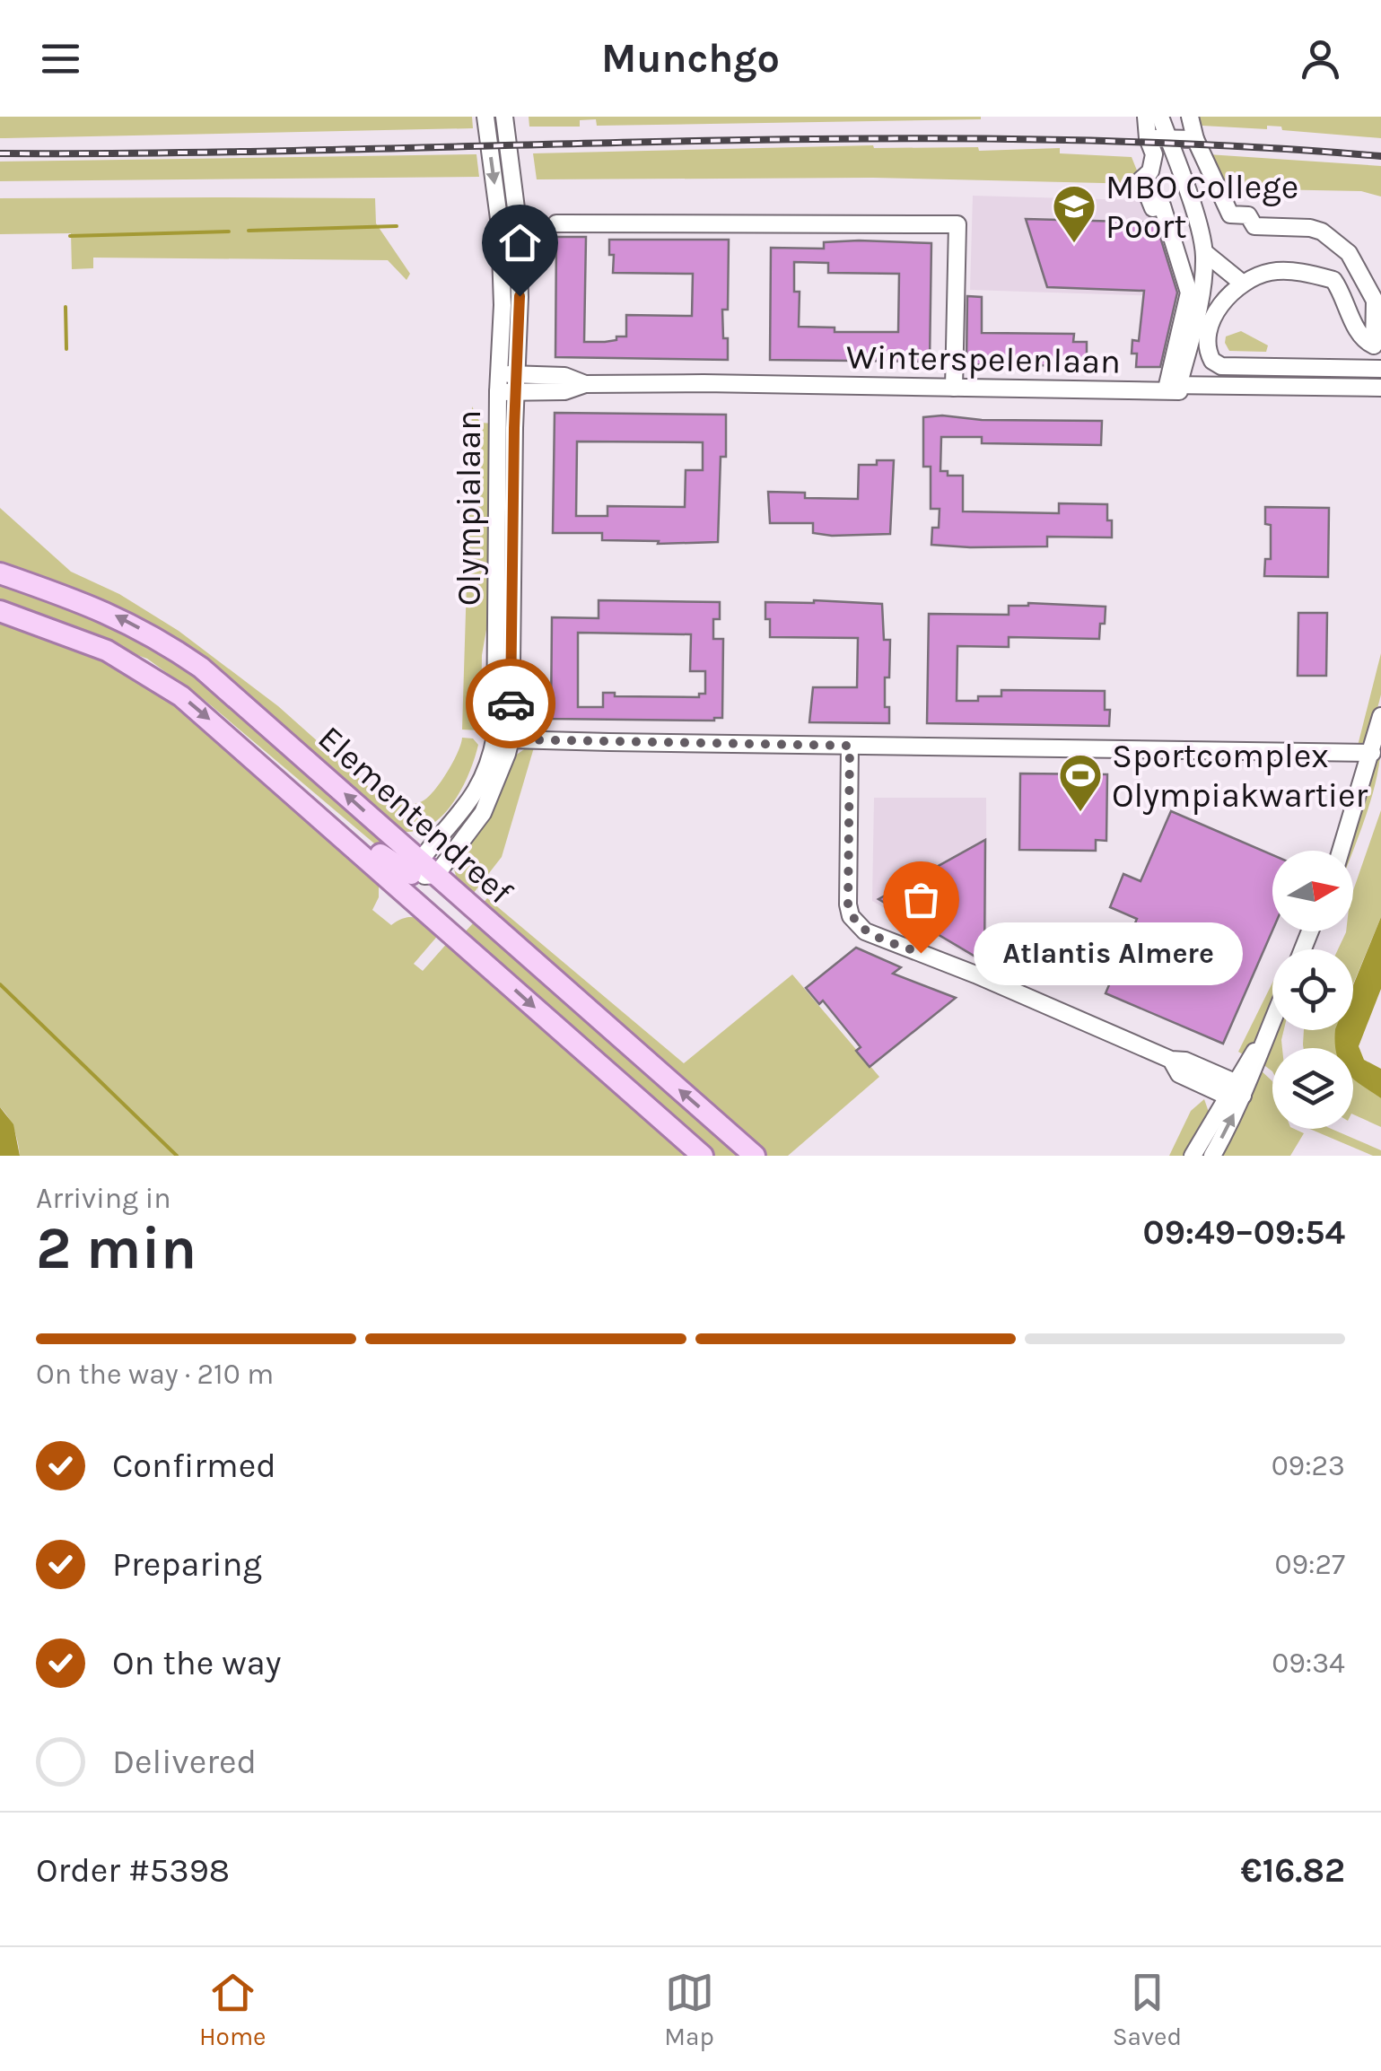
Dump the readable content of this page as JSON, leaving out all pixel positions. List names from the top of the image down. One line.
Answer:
{"streets":{"main road":["Elementendreef"],"street":["Winterspelenlaan","Olympialaan"]},"crossings":[["Winterspelenlaan","Olympialaan"],["Olympialaan","Elementendreef"]],"places":{"school or university":["MBO College Poort"],"sports":["Sportcomplex Olympiakwartier"],"other":["Atlantis Almere"]},"north":"right","page":{"header":"Munchgo","bubble":"Atlantis Almere","heading":["2 min","Arriving in","09:49–09:54"],"panel":["Order #5398","€16.82"],"bar":"On the way · 210 m","list":[["Confirmed","09:23"],["Preparing","09:27"],["On the way","09:34"],"Delivered"],"tabs":["Home","Map","Saved"]}}
